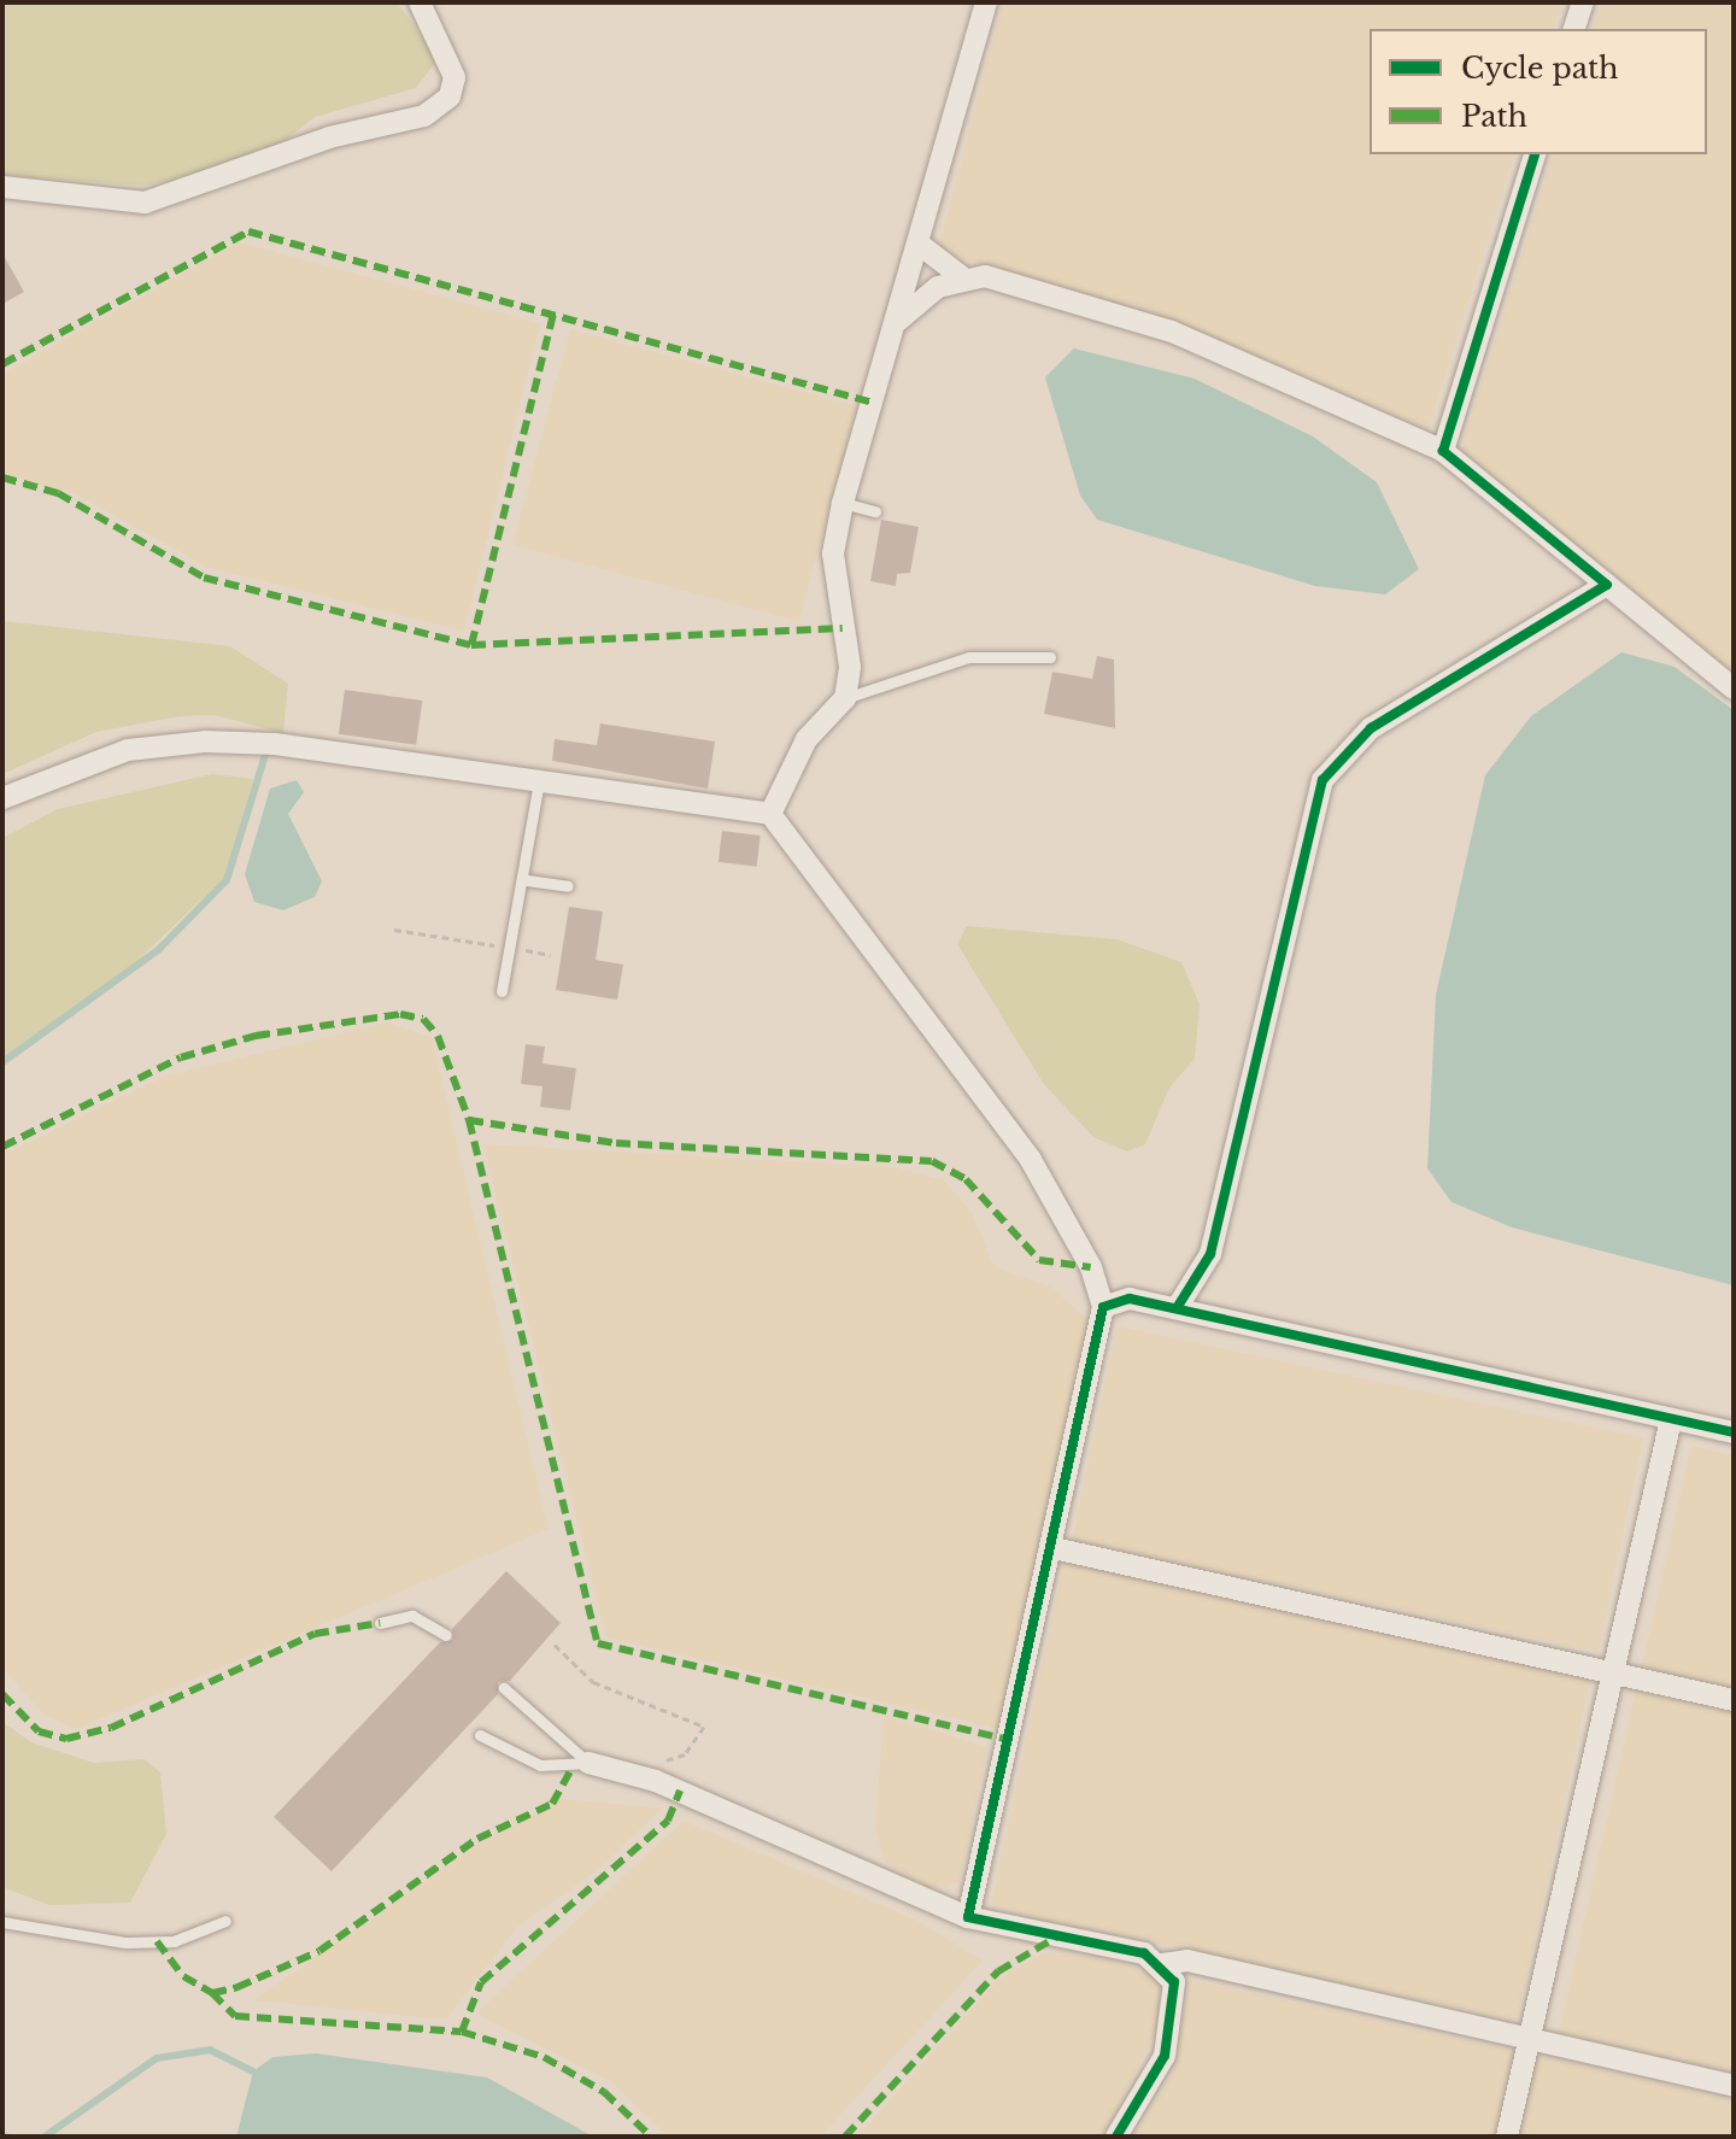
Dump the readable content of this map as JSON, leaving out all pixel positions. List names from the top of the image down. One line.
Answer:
{"legend":["Cycle path","Path"]}
